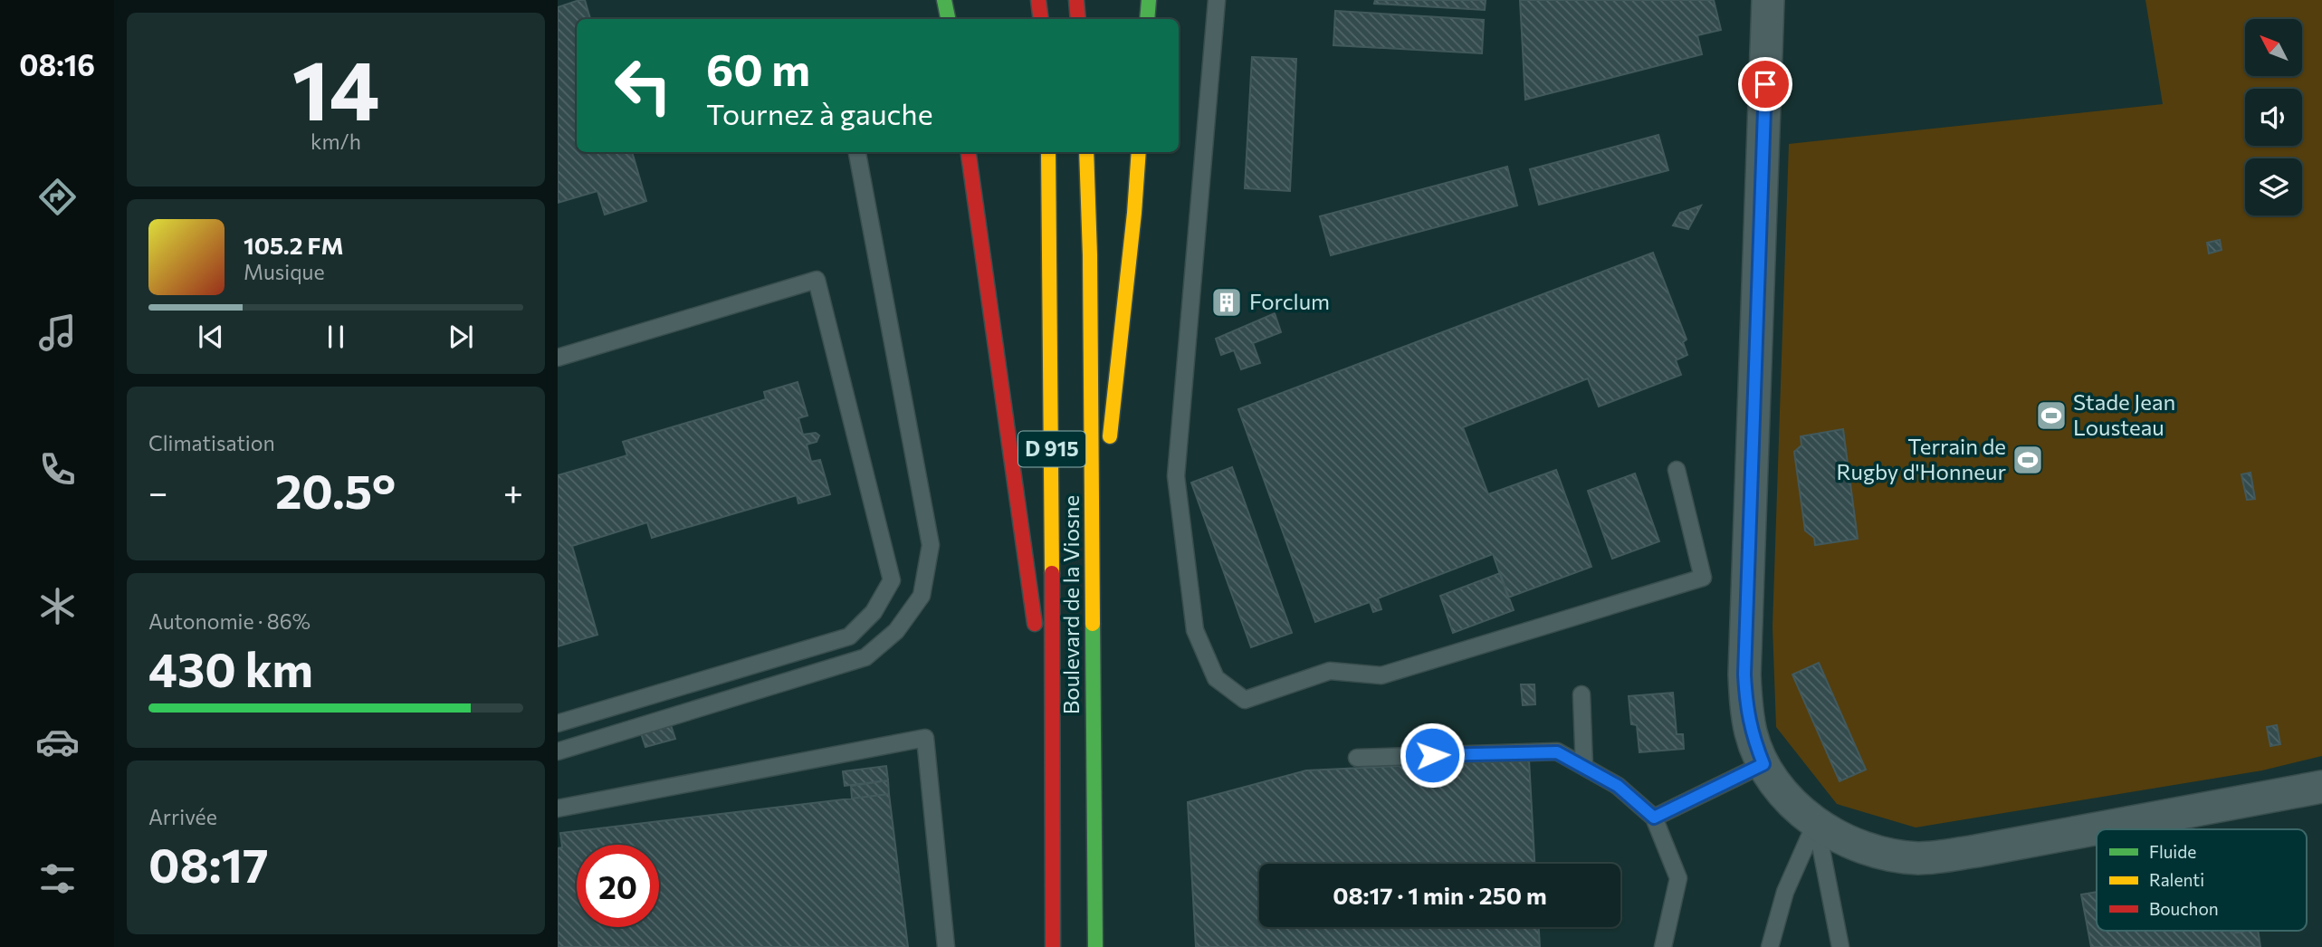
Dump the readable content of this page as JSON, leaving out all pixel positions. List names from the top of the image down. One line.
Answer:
{"streets":{"main road":["D 915","Boulevard de la Viosne"]},"places":{"building":["Forclum"],"sports":["Stade Jean Lousteau","Terrain de Rugby d'Honneur"]},"legend":["Fluide","Ralenti","Bouchon"],"north":"top left","page":{"tabs":"08:16","tile":[["14","km/h"],"Climatisation",["Autonomie · 86%","430 km"],["Arrivée","08:17"]],"turn":["60 m","Tournez à gauche"],"song":["105.2 FM","Musique"],"heat":["−","20.5°","+"],"limit":"20","trip":"08:17 · 1 min · 250 m"}}
